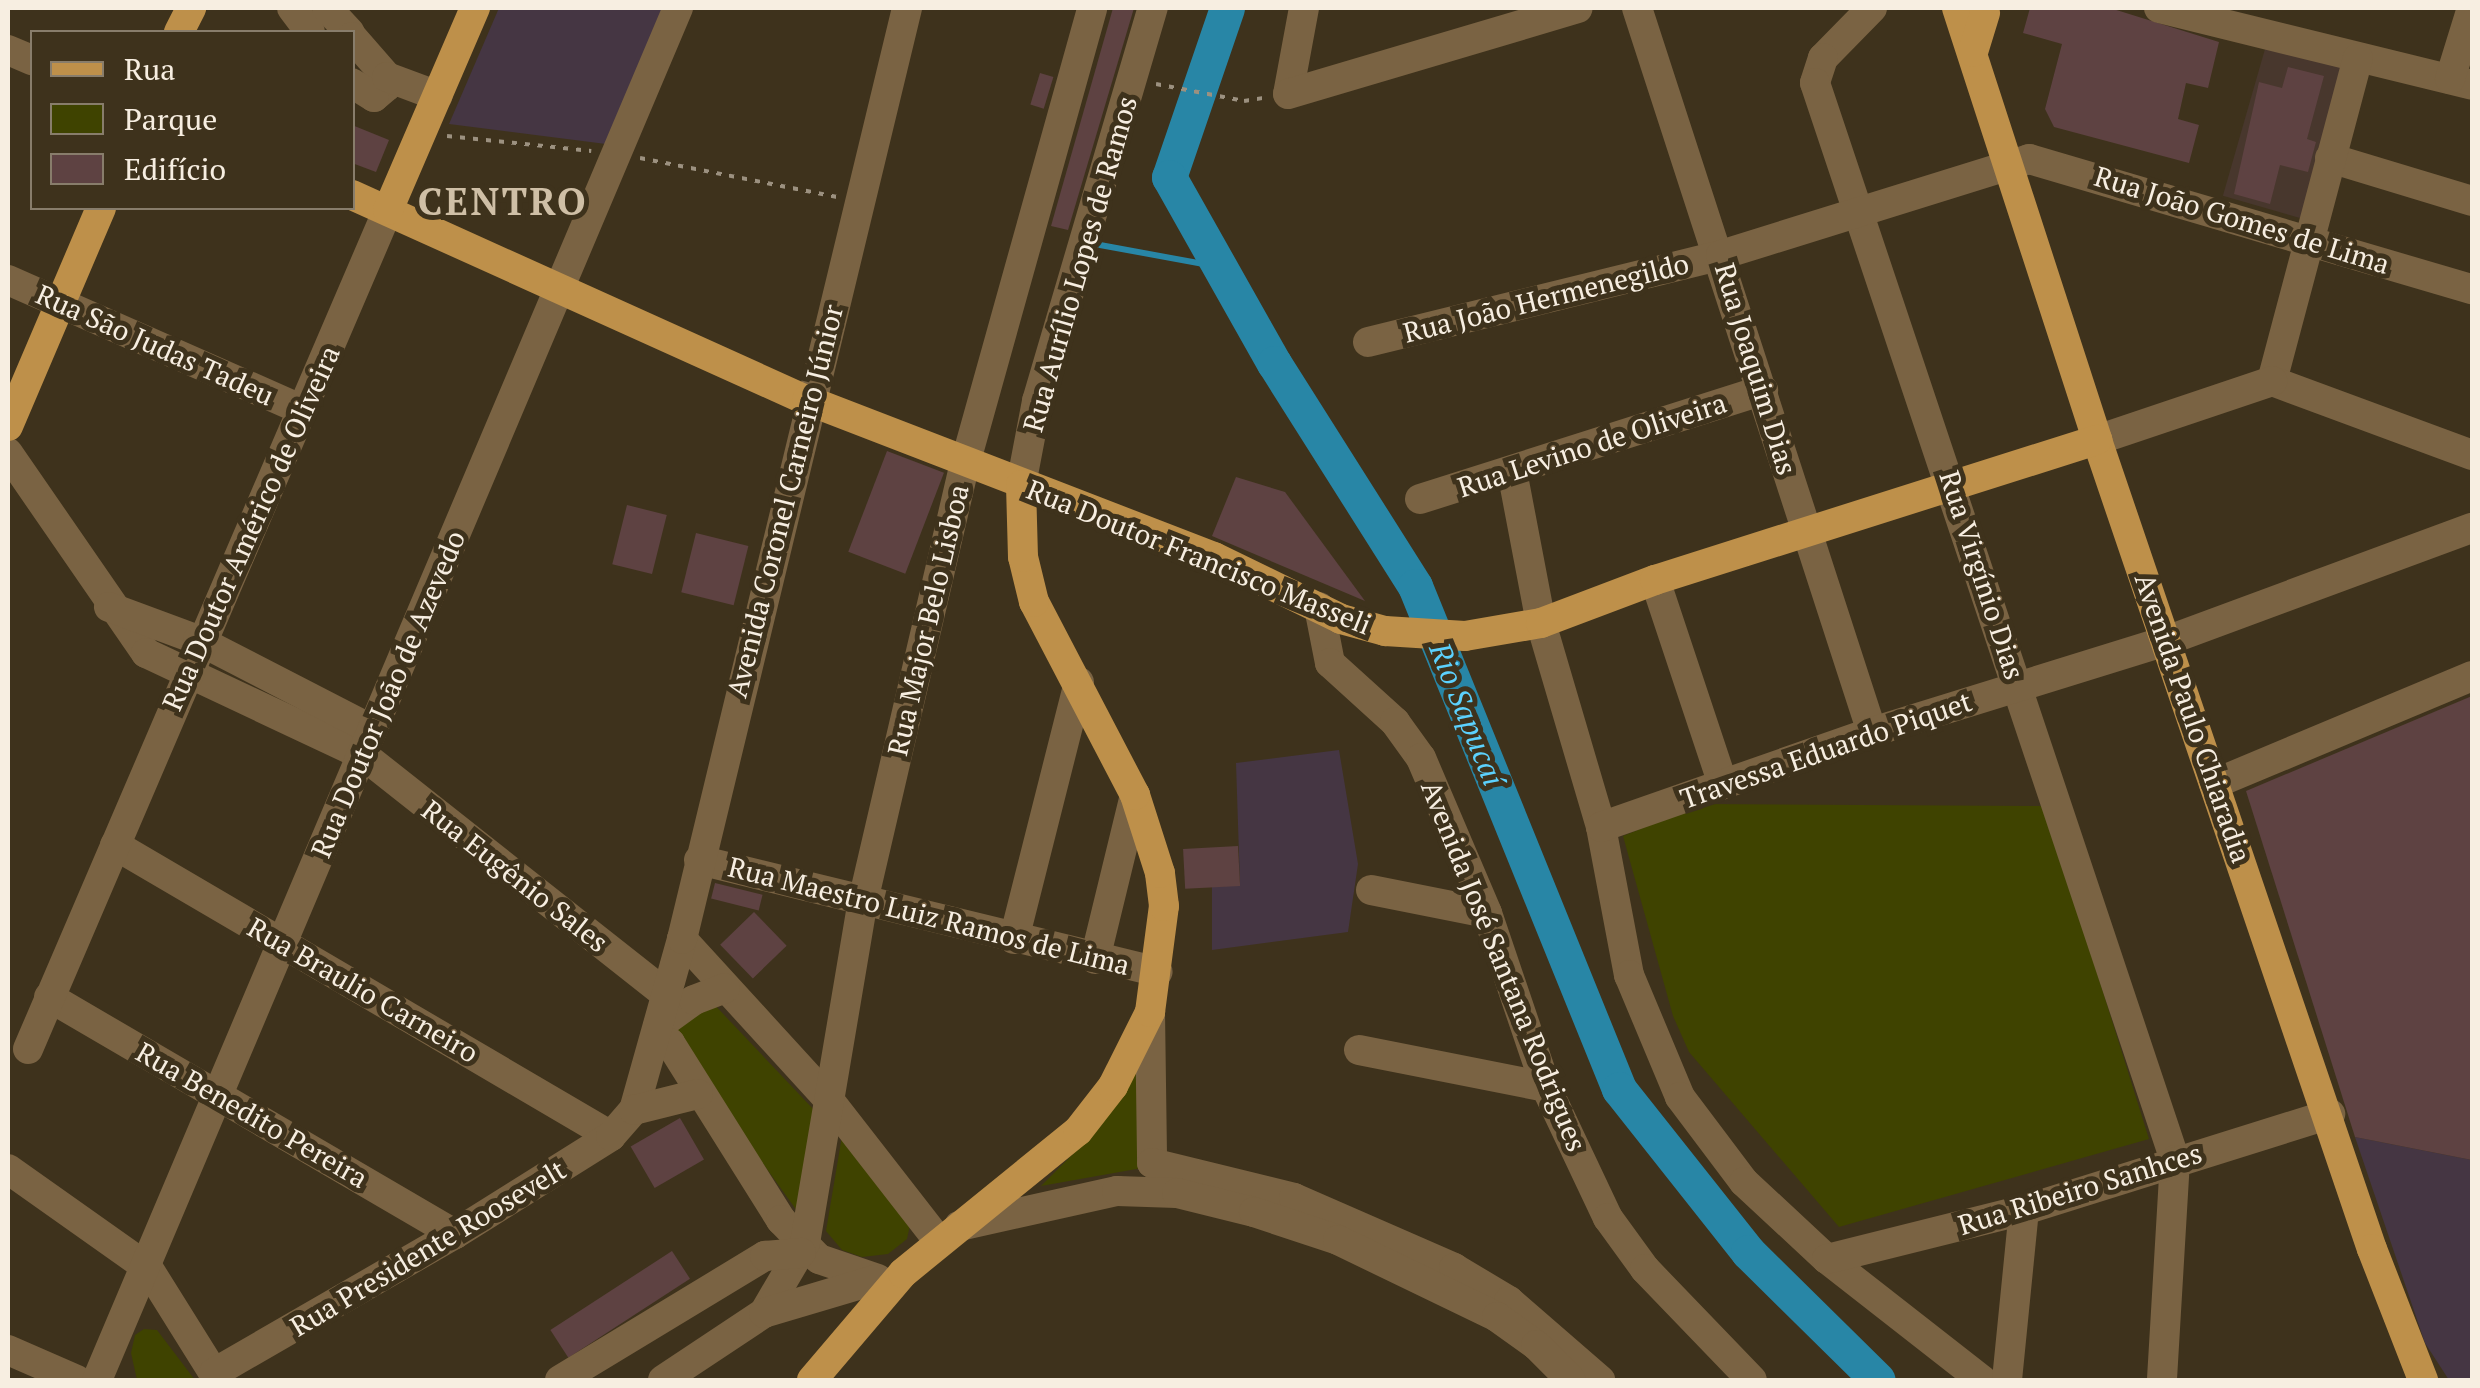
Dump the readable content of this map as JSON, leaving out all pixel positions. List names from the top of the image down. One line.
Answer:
{"streets":{"main road":["Rua Aurílio Lopes de Ramos","Rua Doutor Américo de Oliveira","Rua Doutor Francisco Masseli","Avenida Paulo Chiaradia"],"street":["Rua João Gomes de Lima","Rua João Hermenegildo","Rua São Judas Tadeu","Rua Joaquim Dias","Rua Levino de Oliveira","Avenida Coronel Carneiro Júnior","Rua Virgínio Dias","Rua Major Belo Lisboa","Rua Doutor João de Azevedo","Travessa Eduardo Piquet","Rua Eugênio Sales","Rua Maestro Luiz Ramos de Lima","Avenida José Santana Rodrigues","Rua Braulio Carneiro","Rua Benedito Pereira","Rua Ribeiro Sanhces","Rua Presidente Roosevelt"]},"crossings":[["Rua João Gomes de Lima","Rua João Hermenegildo"],["Rua João Gomes de Lima","Avenida Paulo Chiaradia"],["Rua Aurílio Lopes de Ramos","Rua Doutor Francisco Masseli"],["Rua Aurílio Lopes de Ramos","Rua Maestro Luiz Ramos de Lima"],["Rua João Hermenegildo","Rua Joaquim Dias"],["Rua João Hermenegildo","Rua Virgínio Dias"],["Rua João Hermenegildo","Avenida Paulo Chiaradia"],["Rua São Judas Tadeu","Rua Doutor Américo de Oliveira"],["Rua Joaquim Dias","Rua Levino de Oliveira"],["Rua Joaquim Dias","Rua Doutor Francisco Masseli"],["Rua Joaquim Dias","Travessa Eduardo Piquet"],["Avenida Coronel Carneiro Júnior","Rua Doutor Francisco Masseli"],["Avenida Coronel Carneiro Júnior","Rua Eugênio Sales"],["Avenida Coronel Carneiro Júnior","Rua Maestro Luiz Ramos de Lima"],["Avenida Coronel Carneiro Júnior","Rua Presidente Roosevelt"],["Rua Doutor Américo de Oliveira","Rua Doutor Francisco Masseli"],["Rua Doutor Américo de Oliveira","Rua Braulio Carneiro"],["Rua Doutor Américo de Oliveira","Rua Benedito Pereira"],["Rua Doutor Francisco Masseli","Rua Virgínio Dias"],["Rua Doutor Francisco Masseli","Rua Major Belo Lisboa"],["Rua Doutor Francisco Masseli","Rua Doutor João de Azevedo"],["Rua Doutor Francisco Masseli","Avenida Paulo Chiaradia"],["Rua Doutor Francisco Masseli","Avenida José Santana Rodrigues"],["Rua Virgínio Dias","Travessa Eduardo Piquet"],["Rua Virgínio Dias","Rua Ribeiro Sanhces"],["Rua Major Belo Lisboa","Rua Maestro Luiz Ramos de Lima"],["Rua Doutor João de Azevedo","Rua Eugênio Sales"],["Rua Doutor João de Azevedo","Rua Braulio Carneiro"],["Rua Doutor João de Azevedo","Rua Benedito Pereira"],["Avenida Paulo Chiaradia","Travessa Eduardo Piquet"],["Avenida Paulo Chiaradia","Rua Ribeiro Sanhces"],["Rua Braulio Carneiro","Rua Presidente Roosevelt"],["Rua Benedito Pereira","Rua Presidente Roosevelt"]],"districts":["CENTRO"],"water":["Rio Sapucaí"],"legend":["Rua","Parque","Edifício"]}
